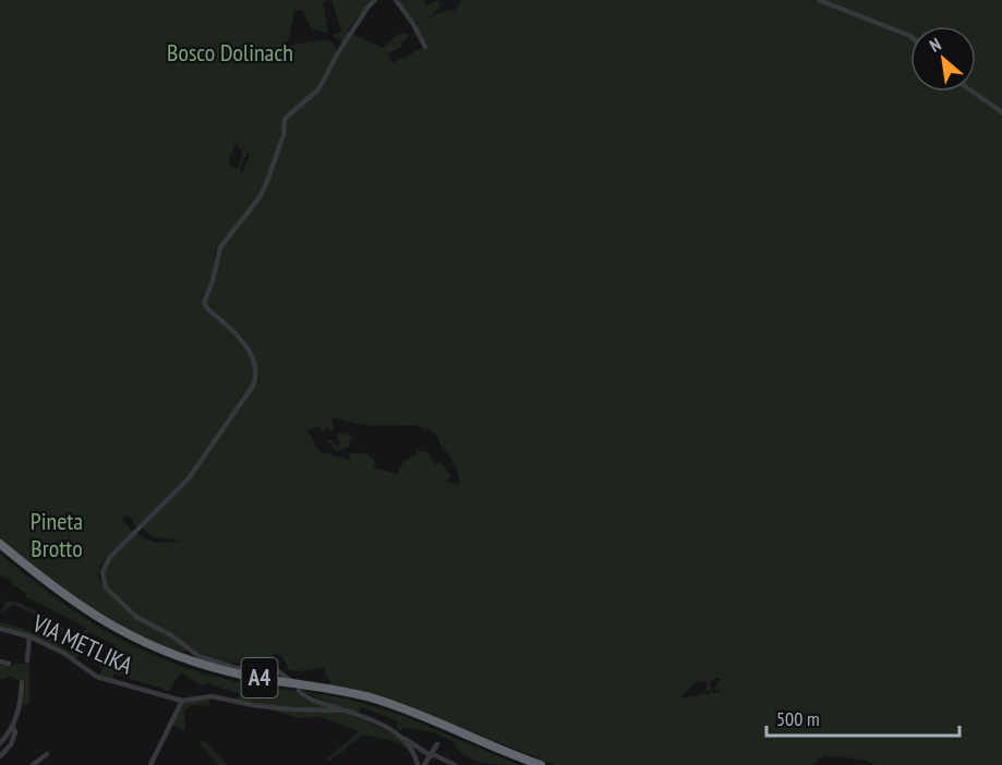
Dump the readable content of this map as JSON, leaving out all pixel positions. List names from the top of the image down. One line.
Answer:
{"streets":{"highway":["A4"],"street":["VIA METLIKA"]},"parks":["Bosco Dolinach","Pineta Brotto"],"scale_bar":"500 m","north":"top left"}
